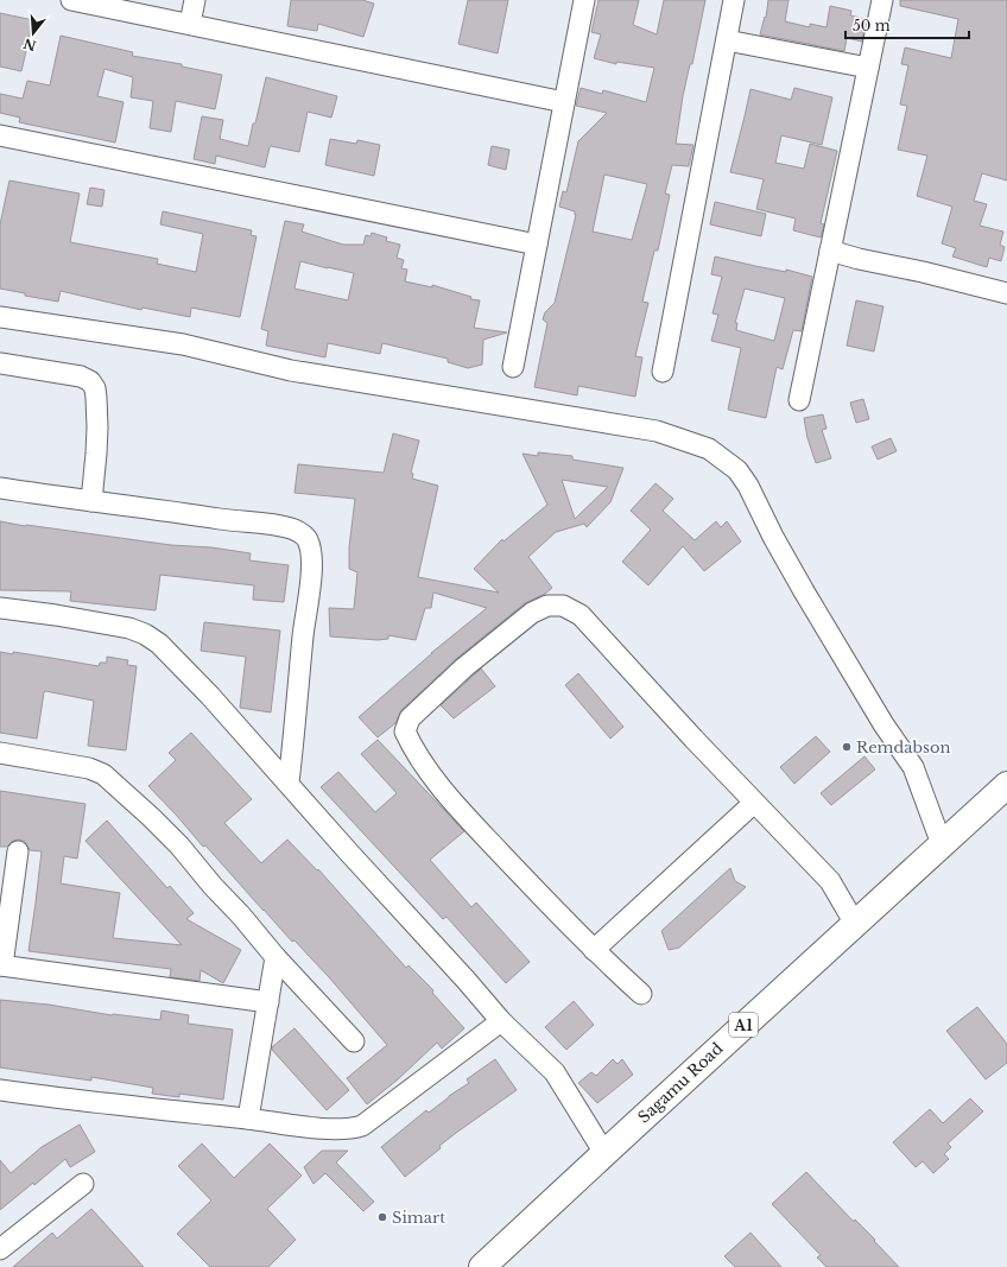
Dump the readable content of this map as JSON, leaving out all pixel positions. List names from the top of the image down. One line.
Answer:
{"streets":{"highway":["A1","Sagamu Road"]},"places":["Remdabson","Simart"],"scale_bar":"50 m","north":"bottom"}
